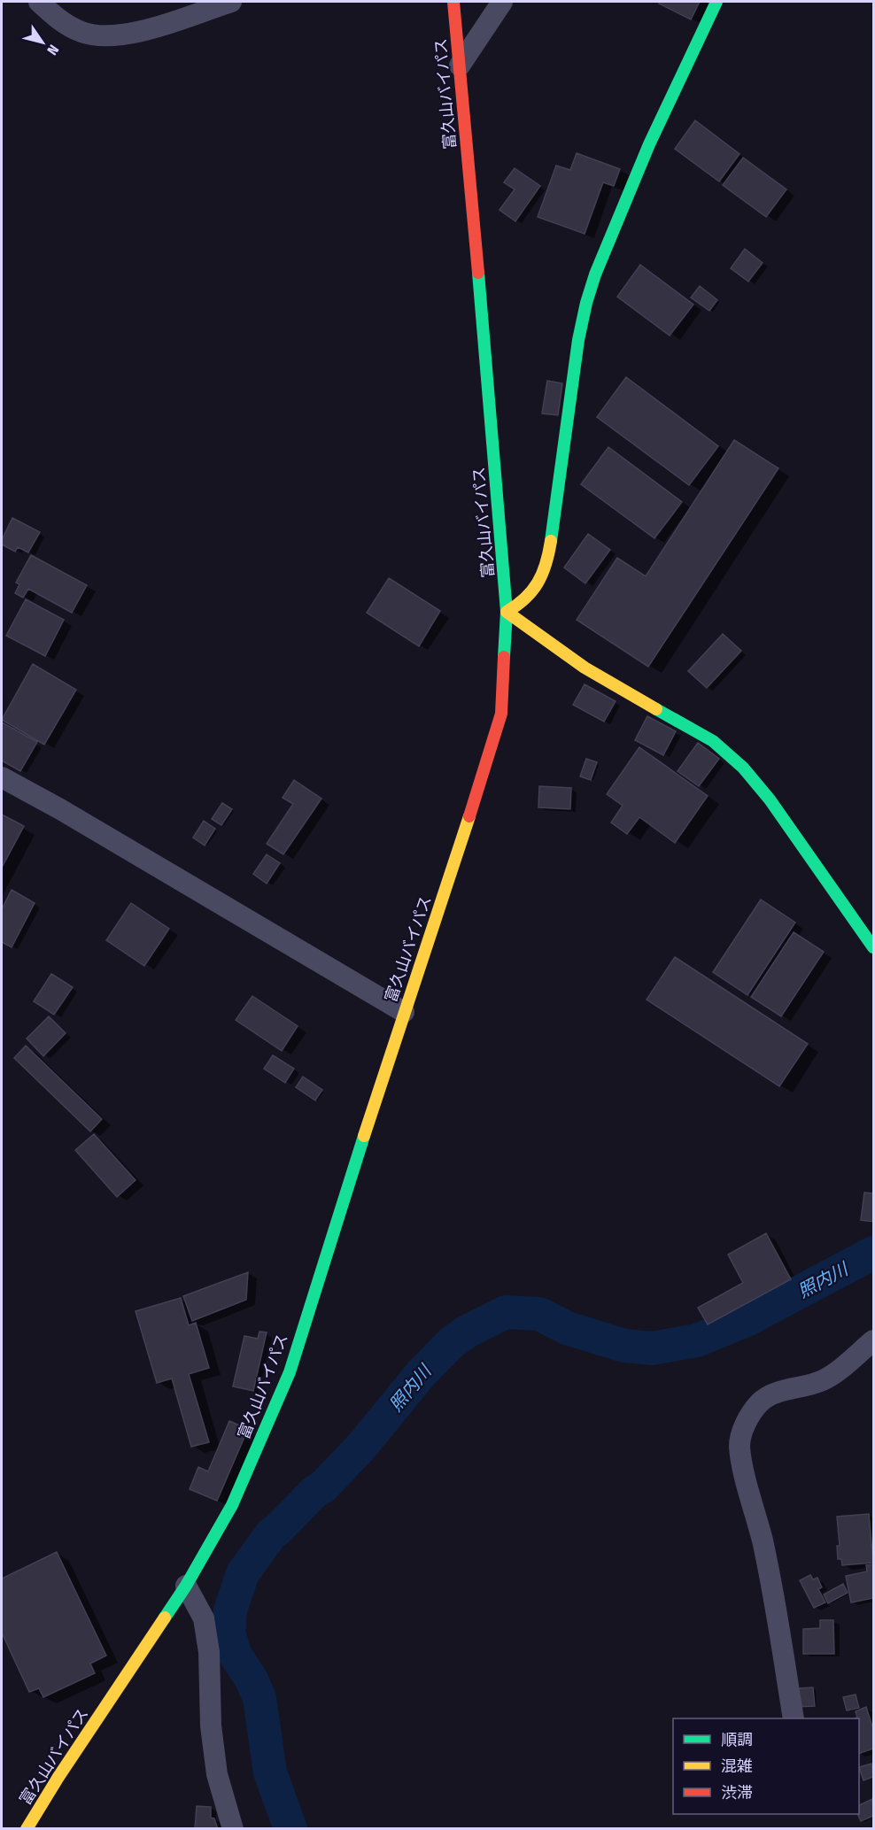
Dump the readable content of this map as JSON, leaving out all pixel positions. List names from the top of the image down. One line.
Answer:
{"streets":{"main road":["富久山バイパス"]},"water":["照内川"],"legend":["順調","混雑","渋滞"],"north":"bottom right"}
